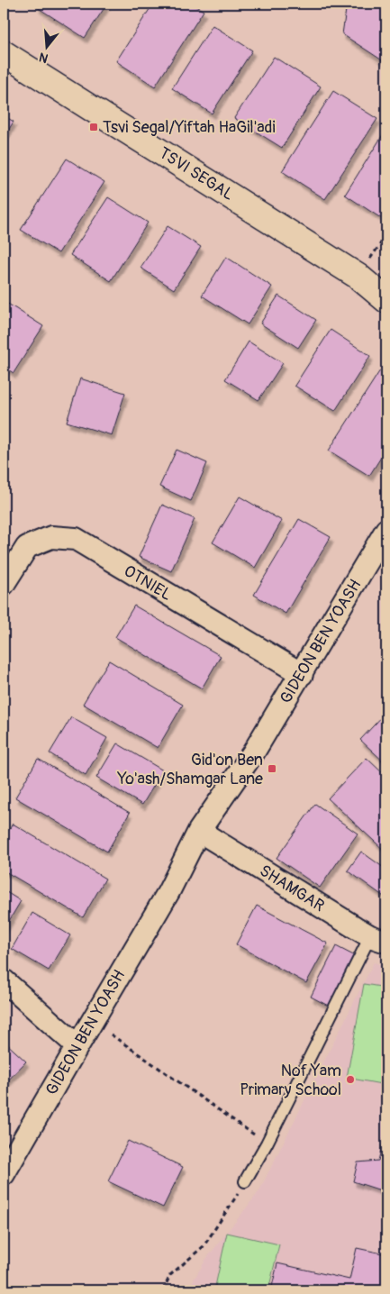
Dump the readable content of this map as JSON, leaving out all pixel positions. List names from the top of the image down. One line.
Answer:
{"streets":{"street":["TSVI SEGAL","OTNIEL","GIDEON BEN YOASH","SHAMGAR"]},"crossings":[["OTNIEL","GIDEON BEN YOASH"],["GIDEON BEN YOASH","SHAMGAR"]],"places":{"transit":["Tsvi Segal/Yiftah HaGil'adi","Gid'on Ben Yo'ash/Shamgar Lane"],"other":["Nof Yam Primary School"]},"north":"bottom"}
